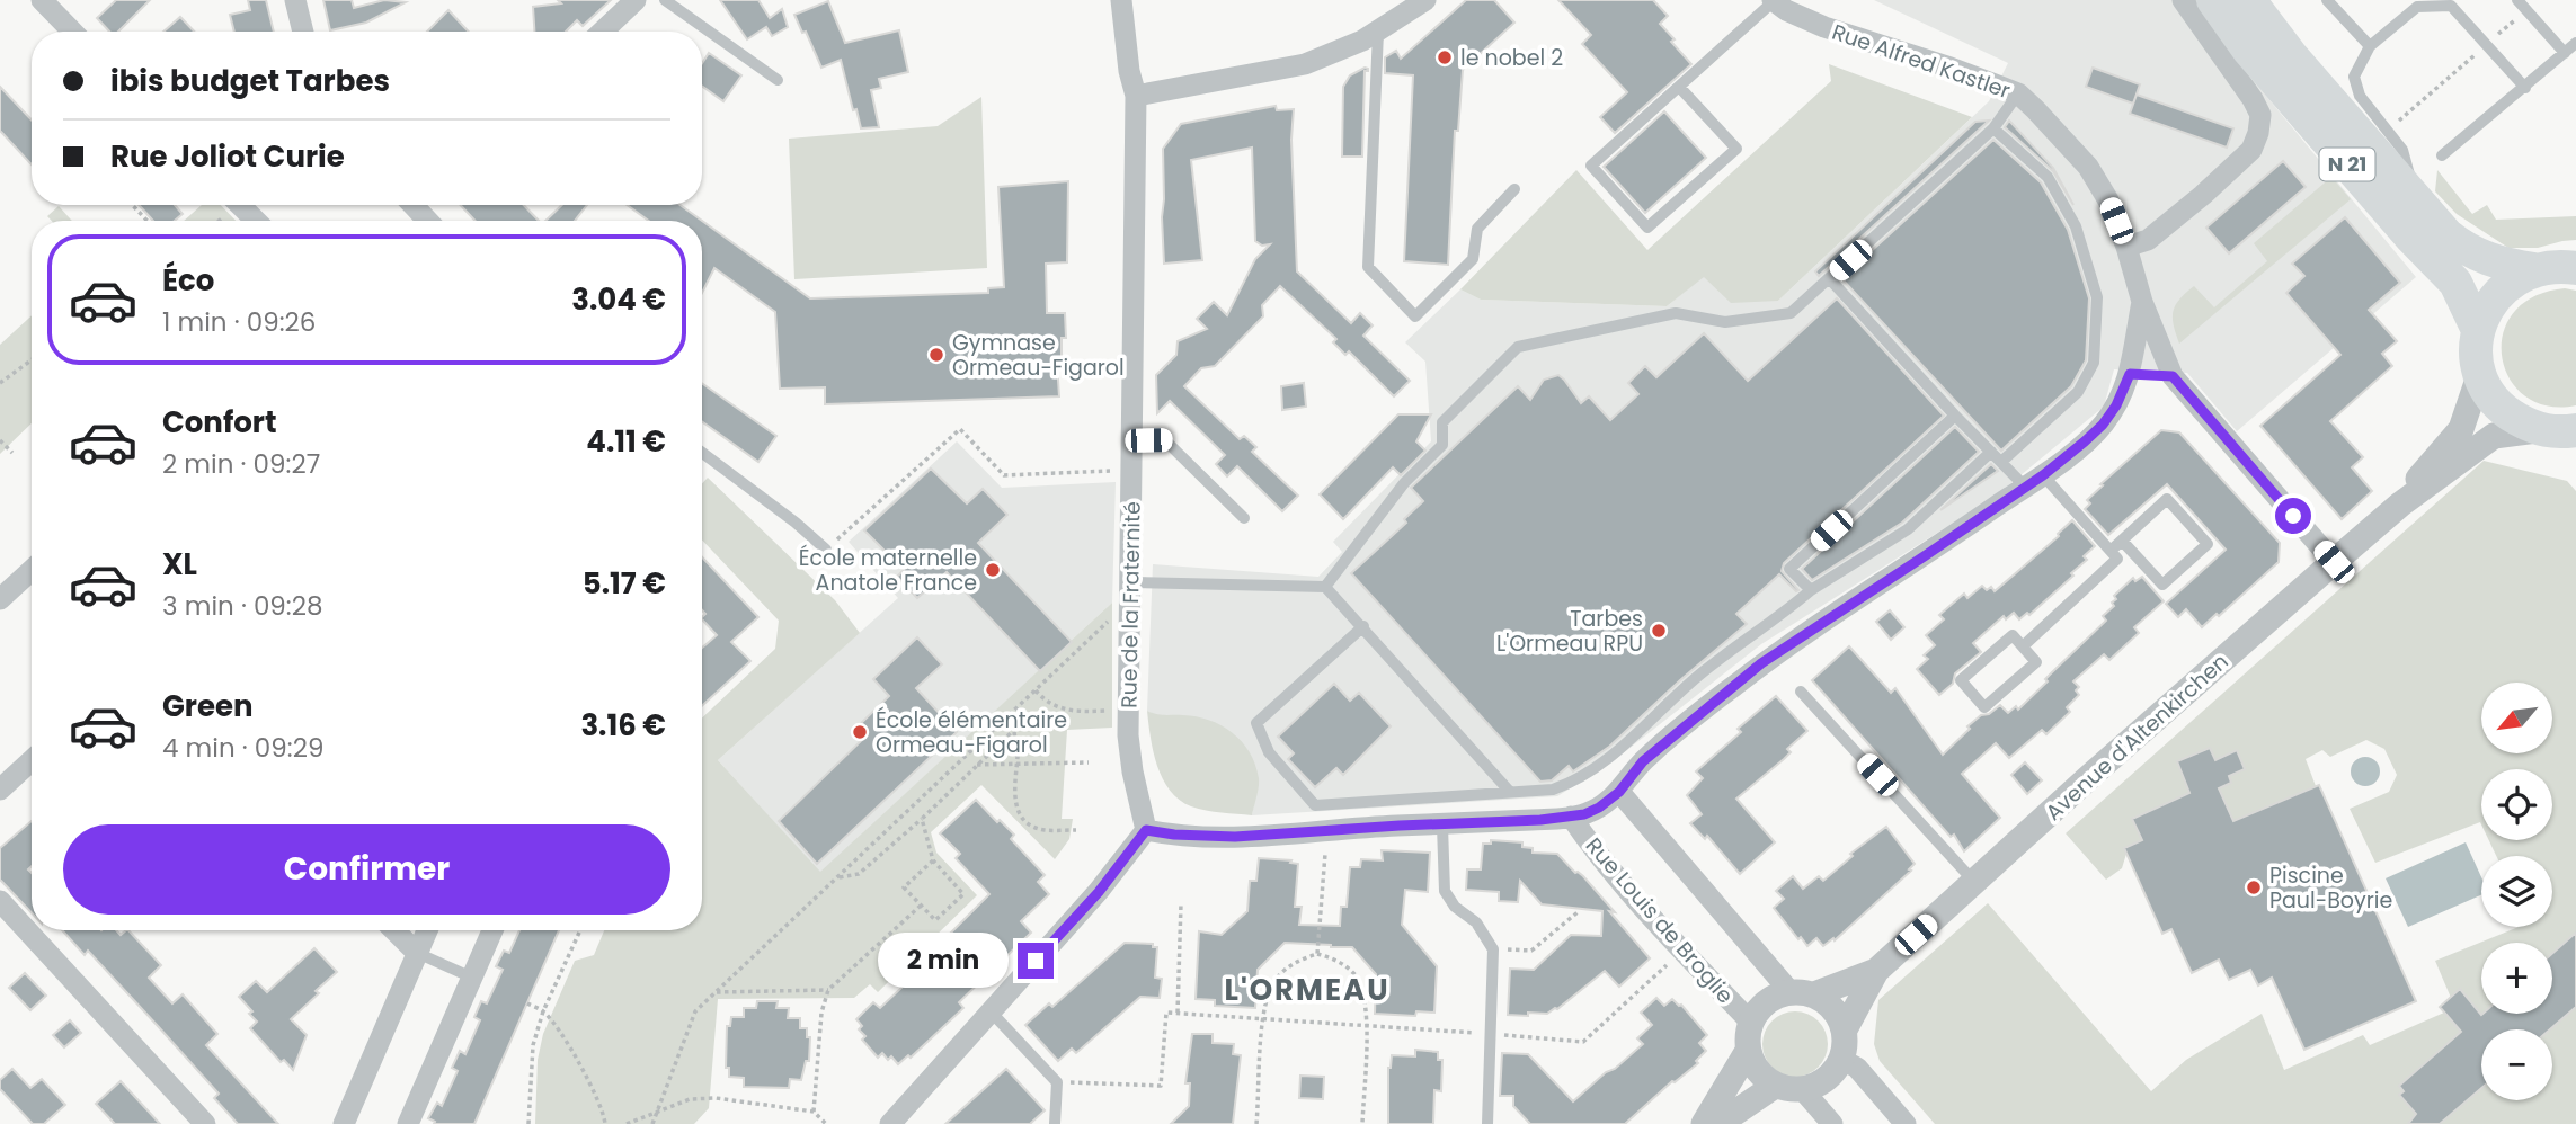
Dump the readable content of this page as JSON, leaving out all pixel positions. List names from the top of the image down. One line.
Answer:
{"streets":{"main road":["N 21"],"street":["Rue Alfred Kastler","Rue de la Fraternité","Avenue d'Altenkirchen","Rue Louis de Broglie"]},"crossings":[["Rue Alfred Kastler","Avenue d'Altenkirchen"],["Rue de la Fraternité","Rue Louis de Broglie"],["Avenue d'Altenkirchen","Rue Louis de Broglie"]],"districts":["L'ORMEAU"],"places":["le nobel 2","Gymnase Ormeau-Figarol","École maternelle Anatole France","Tarbes L'Ormeau RPU","École élémentaire Ormeau-Figarol","Piscine Paul-Boyrie"],"north":"bottom left","page":{"banner":["ibis budget Tarbes","Rue Joliot Curie"],"list":[{"name":"Éco","note":"1 min · 09:26","value":"3.04 €"},{"name":"Confort","note":"2 min · 09:27","value":"4.11 €"},{"name":"XL","note":"3 min · 09:28","value":"5.17 €"},{"name":"Green","note":"4 min · 09:29","value":"3.16 €"}],"map_buttons":["+","−"],"buttons":"Confirmer","bubble":"2 min"}}
